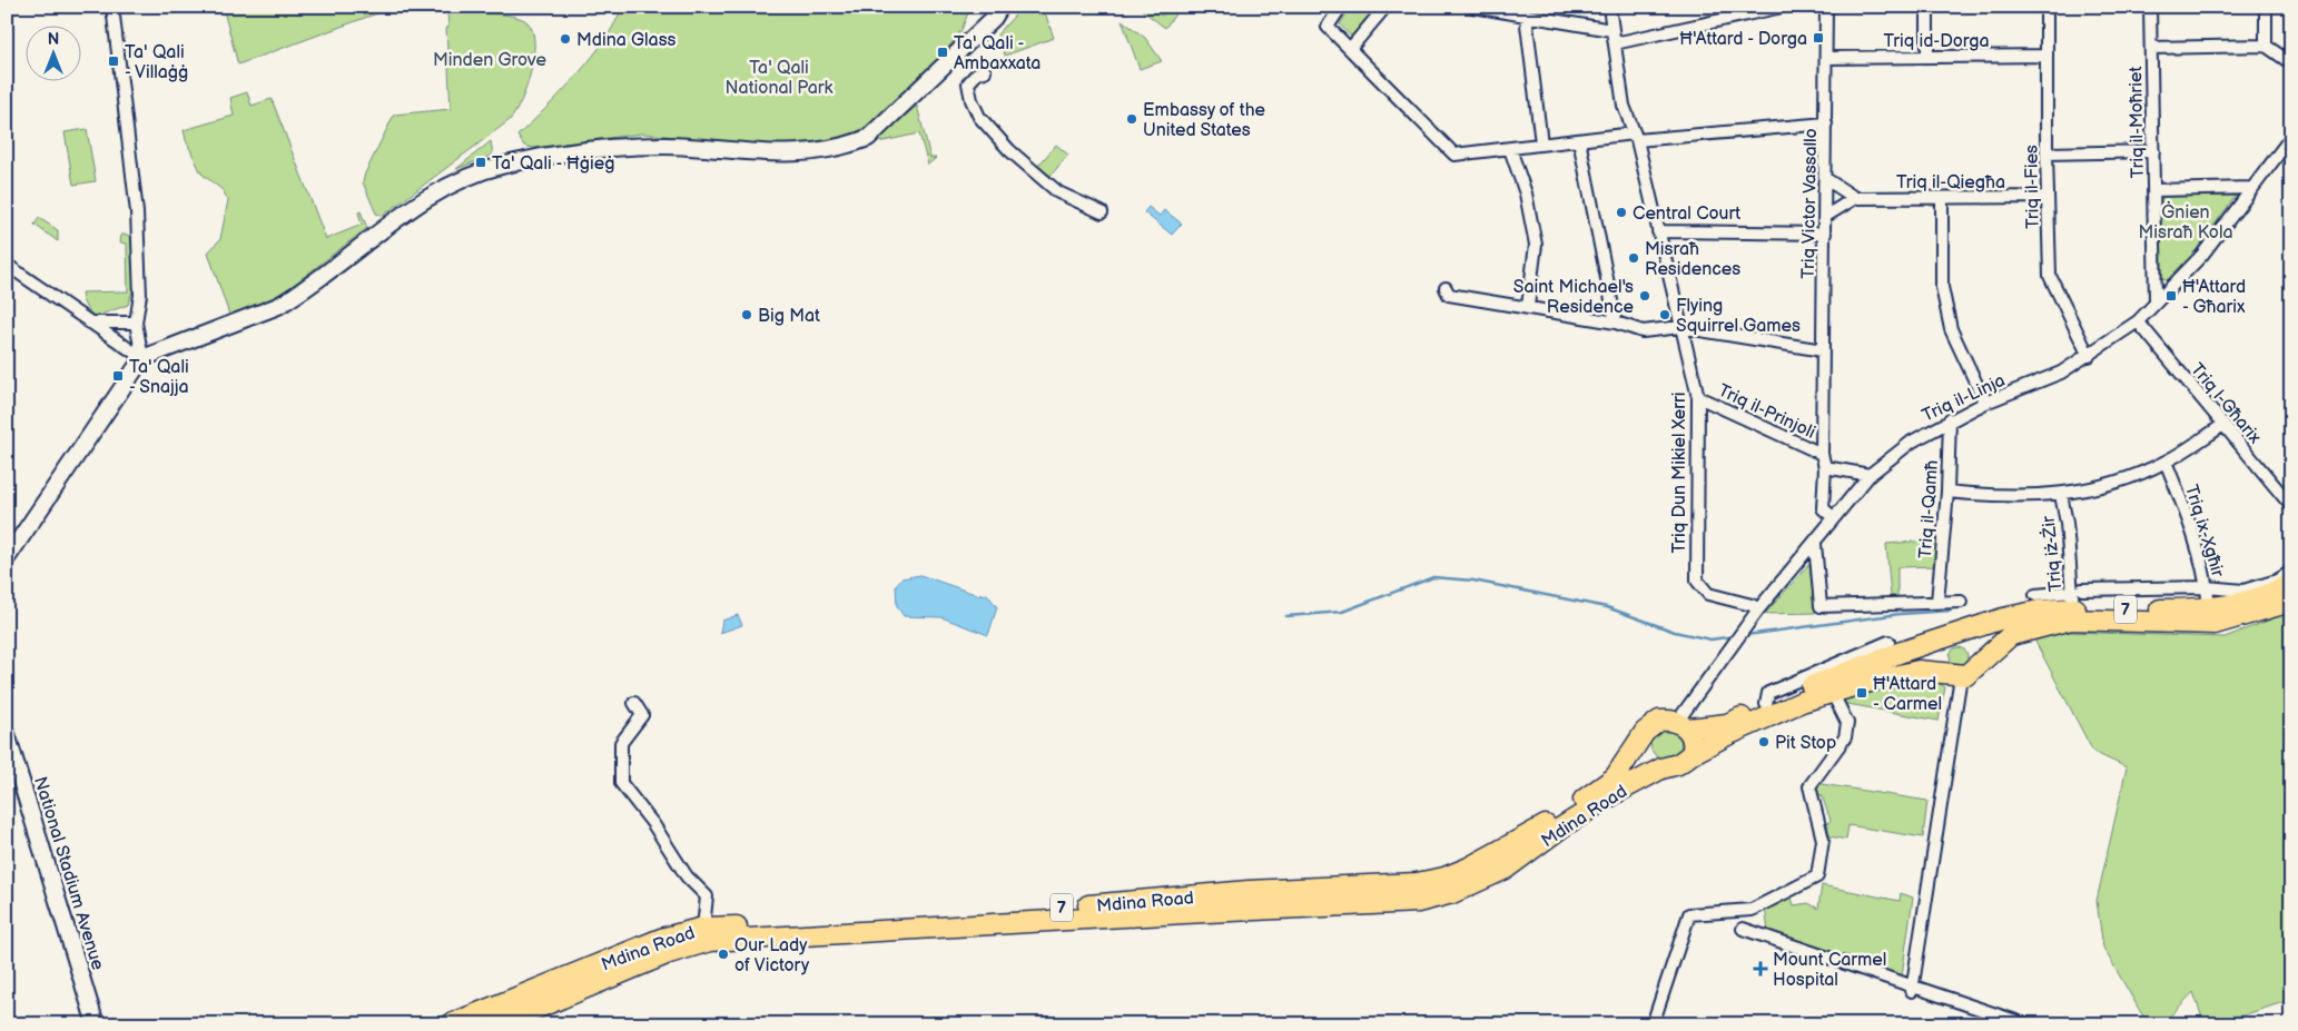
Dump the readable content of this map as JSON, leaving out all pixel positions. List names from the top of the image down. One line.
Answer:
{"streets":{"highway":["7","Mdina Road"],"main road":["National Stadium Avenue"],"street":["Triq id-Dorga","Triq il-Moħriet","Triq il-Qiegħa","Triq il-Fies","Triq Victor Vassallo","Triq il-Linja","Triq l-Għarix","Triq il-Prinjoli","Triq Dun Mikiel Xerri","Triq il-Qamħ","Triq ix-Xgħir","Triq iż-Żir"]},"crossings":[["Triq id-Dorga","Triq il-Fies"],["Triq id-Dorga","Triq Victor Vassallo"],["Triq il-Moħriet","Triq il-Linja"],["Triq il-Qiegħa","Triq il-Fies"],["Triq il-Fies","Triq il-Linja"],["Triq Victor Vassallo","Triq il-Linja"],["Triq Victor Vassallo","Triq il-Prinjoli"],["Triq il-Linja","Triq l-Għarix"],["Triq il-Linja","Triq Dun Mikiel Xerri"],["Triq il-Linja","Triq il-Qamħ"],["Triq il-Linja","Mdina Road"],["Triq il-Prinjoli","Triq Dun Mikiel Xerri"],["Triq ix-Xgħir","Mdina Road"],["Triq iż-Żir","Mdina Road"],["7","Mdina Road"]],"parks":["Minden Grove","Ta' Qali National Park","Ġnien Misraħ Kola"],"places":{"transit":["Ħ'Attard - Dorga","Ta' Qali - Ambaxxata","Ta' Qali - Villaġġ","Ta' Qali - Ħġieġ","Ħ'Attard - Għarix","Ta' Qali - Snajja","Ħ'Attard - Carmel"],"other":["Mdina Glass","Embassy of the United States","Central Court","Misraħ Residences","Saint Michael's Residence","Big Mat","Flying Squirrel Games","Pit Stop","Our Lady of Victory"],"health":["Mount Carmel Hospital"]},"north":"top"}
